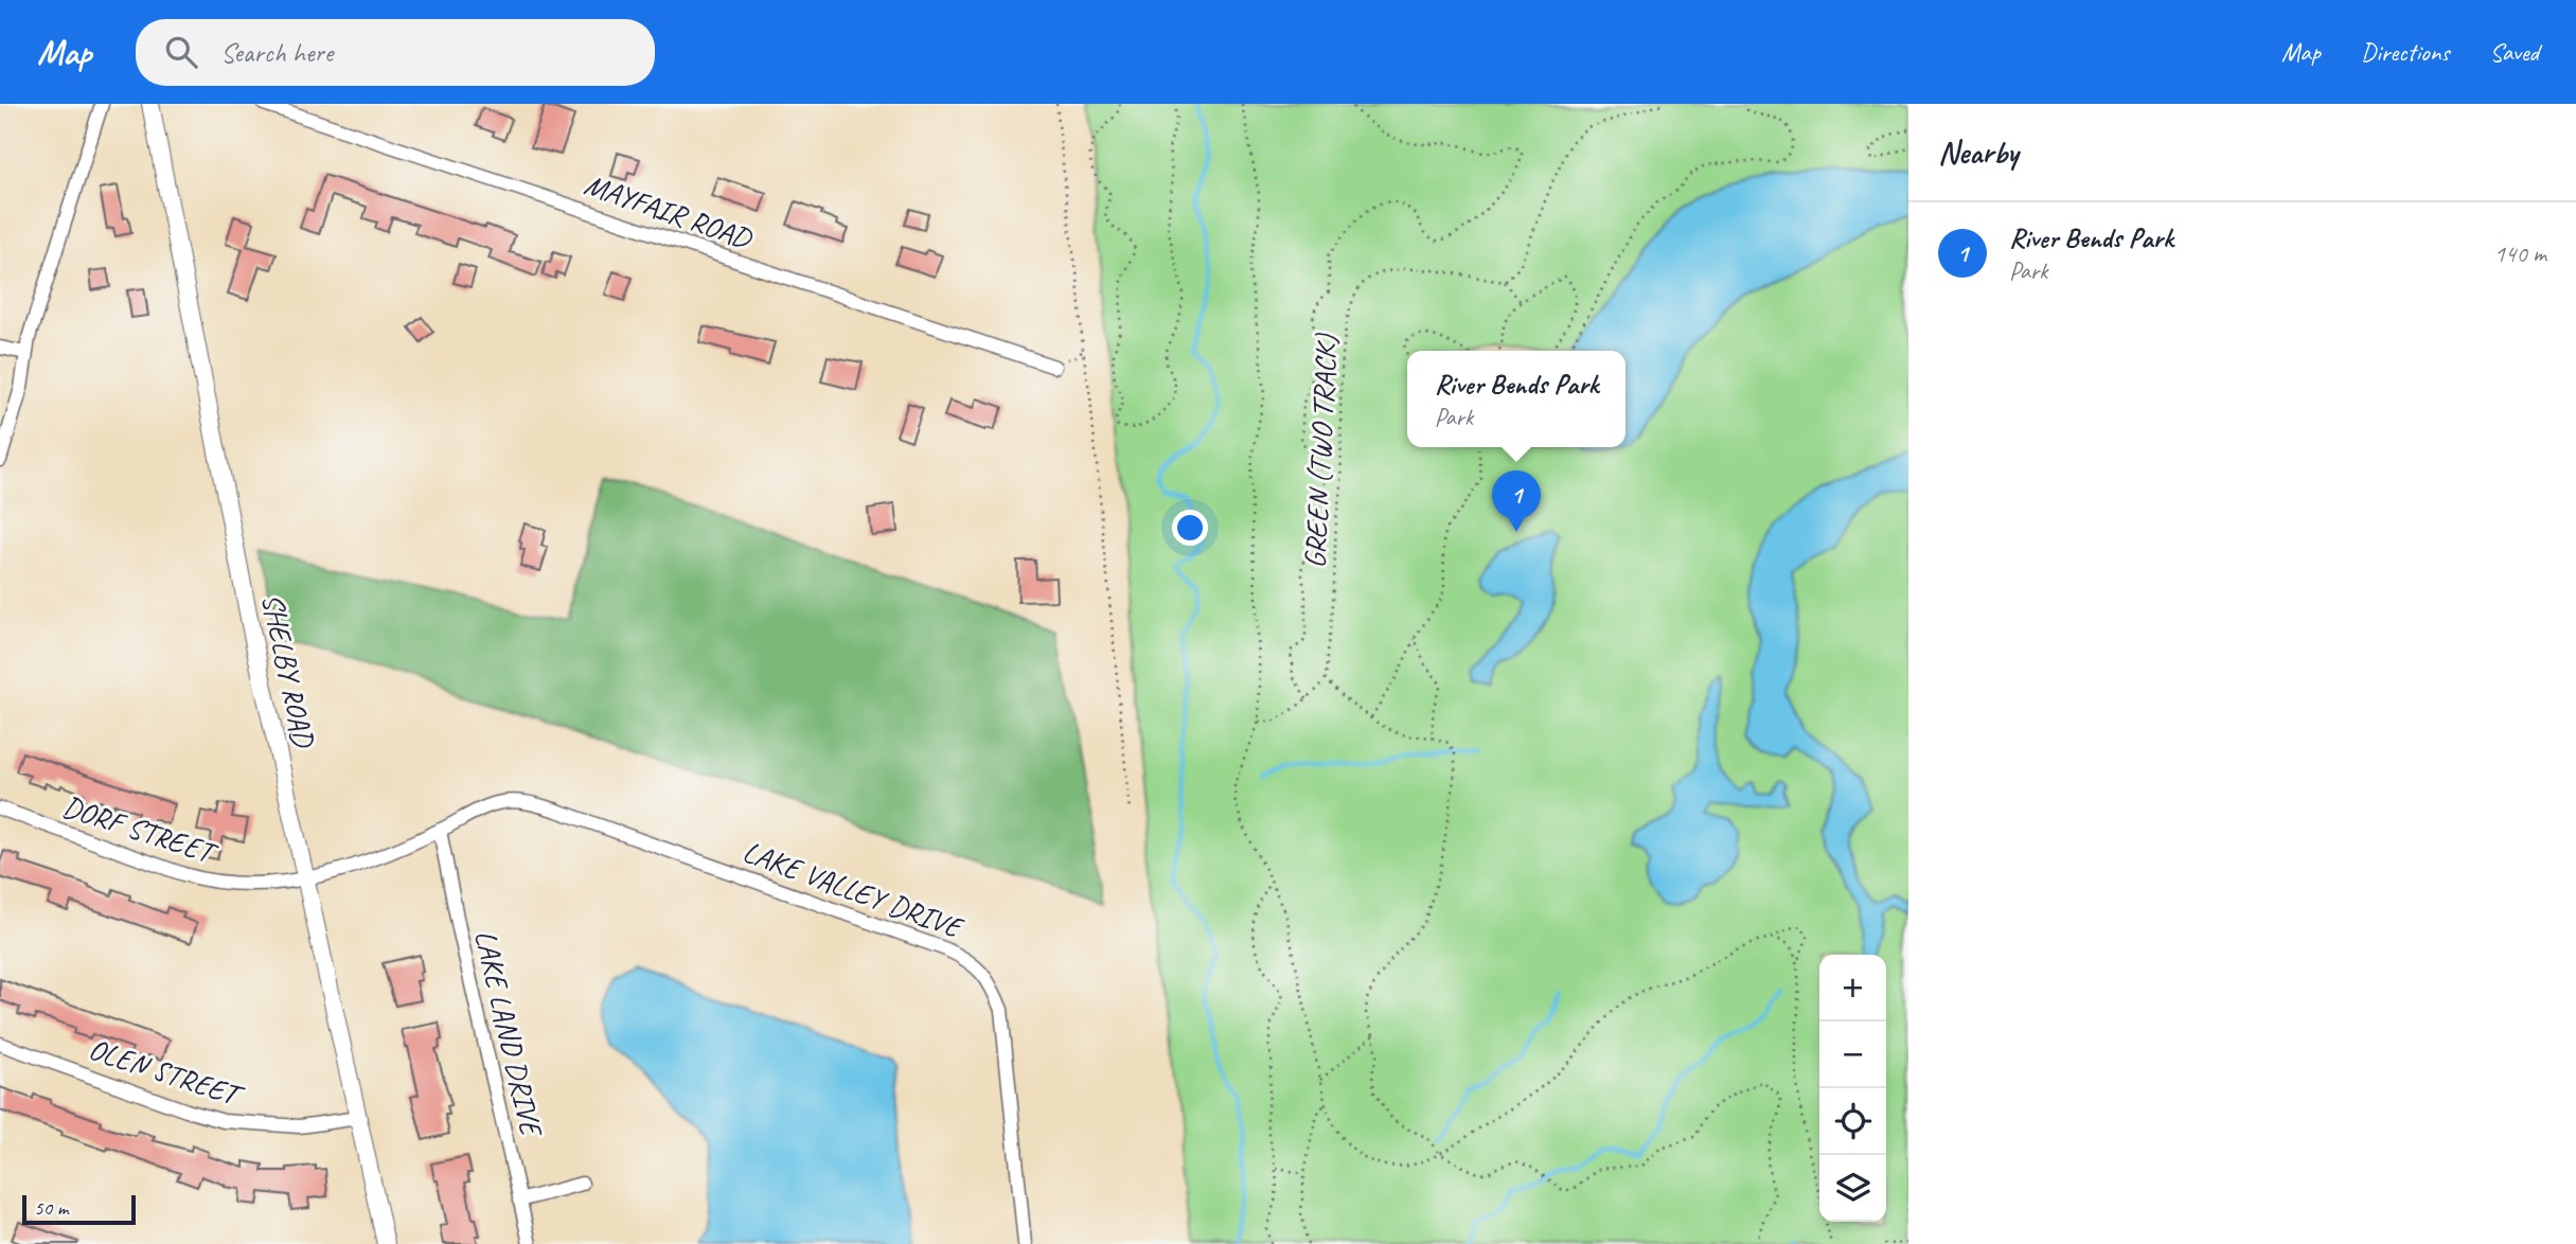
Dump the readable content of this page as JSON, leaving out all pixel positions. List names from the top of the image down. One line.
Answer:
{"streets":{"street":["MAYFAIR ROAD","SHELBY ROAD","DORF STREET","LAKE VALLEY DRIVE","LAKE LAND DRIVE","OLEN STREET"],"path":["GREEN (TWO TRACK)"]},"crossings":[["SHELBY ROAD","DORF STREET"],["SHELBY ROAD","OLEN STREET"],["DORF STREET","LAKE VALLEY DRIVE"],["DORF STREET","LAKE LAND DRIVE"],["LAKE VALLEY DRIVE","LAKE LAND DRIVE"]],"scale_bar":"50 m","page":{"header":"Map","search":"Search here","nav":["Map","Directions","Saved"],"heading":"Nearby","list":[{"mark":"1","name":"River Bends Park","note":"Park","value":"140 m"}],"popup":["River Bends Park","Park"],"pins":"1","map_buttons":["+","−"],"scale":"50 m"}}
